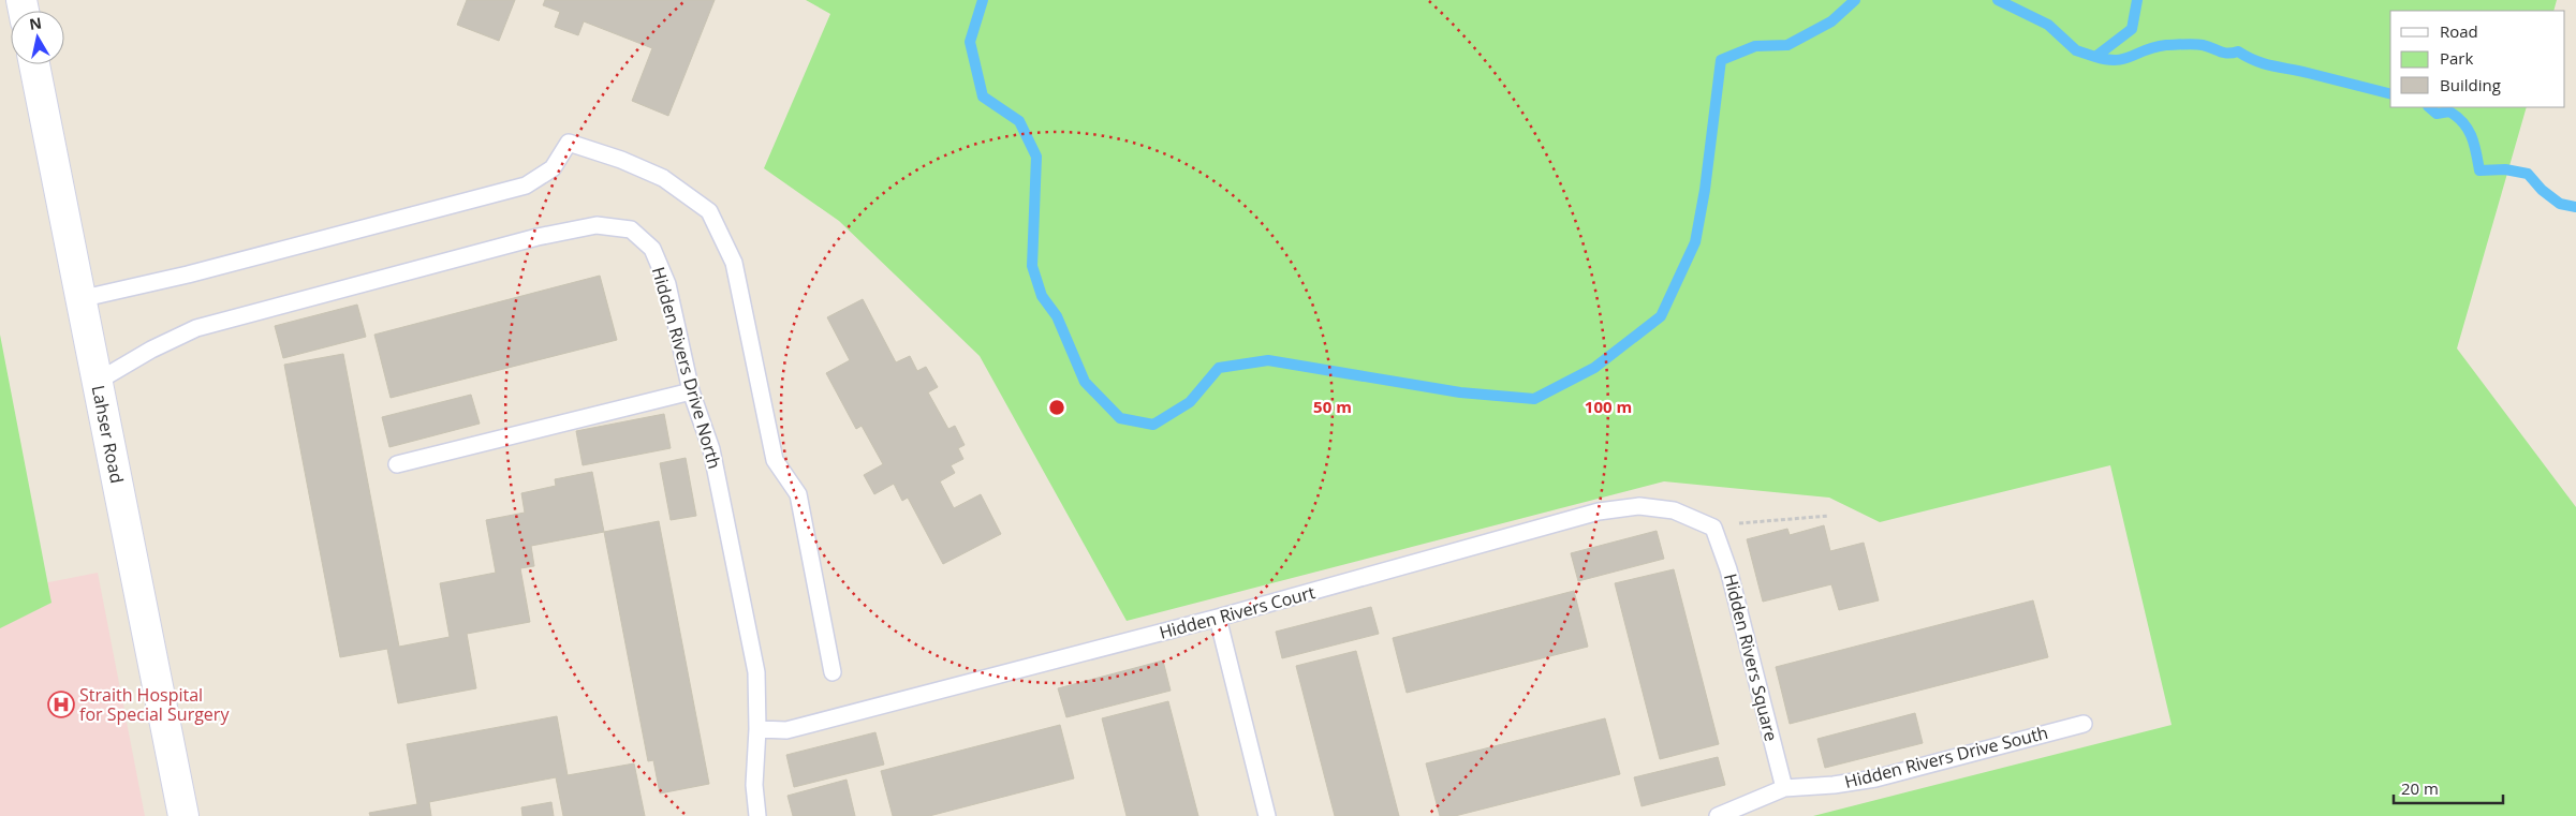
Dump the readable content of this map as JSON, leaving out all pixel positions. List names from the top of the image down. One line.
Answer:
{"streets":{"main road":["Lahser Road"],"lane":["Hidden Rivers Drive North","Hidden Rivers Court","Hidden Rivers Square","Hidden Rivers Drive South"]},"crossings":[["Hidden Rivers Drive North","Lahser Road"],["Hidden Rivers Drive North","Hidden Rivers Court"],["Hidden Rivers Court","Hidden Rivers Square"],["Hidden Rivers Square","Hidden Rivers Drive South"]],"places":{"hospital":["Straith Hospital for Special Surgery"]},"legend":["Road","Park","Building"],"scale_bar":"20 m","north":"top","rings":["50 m","100 m"]}
